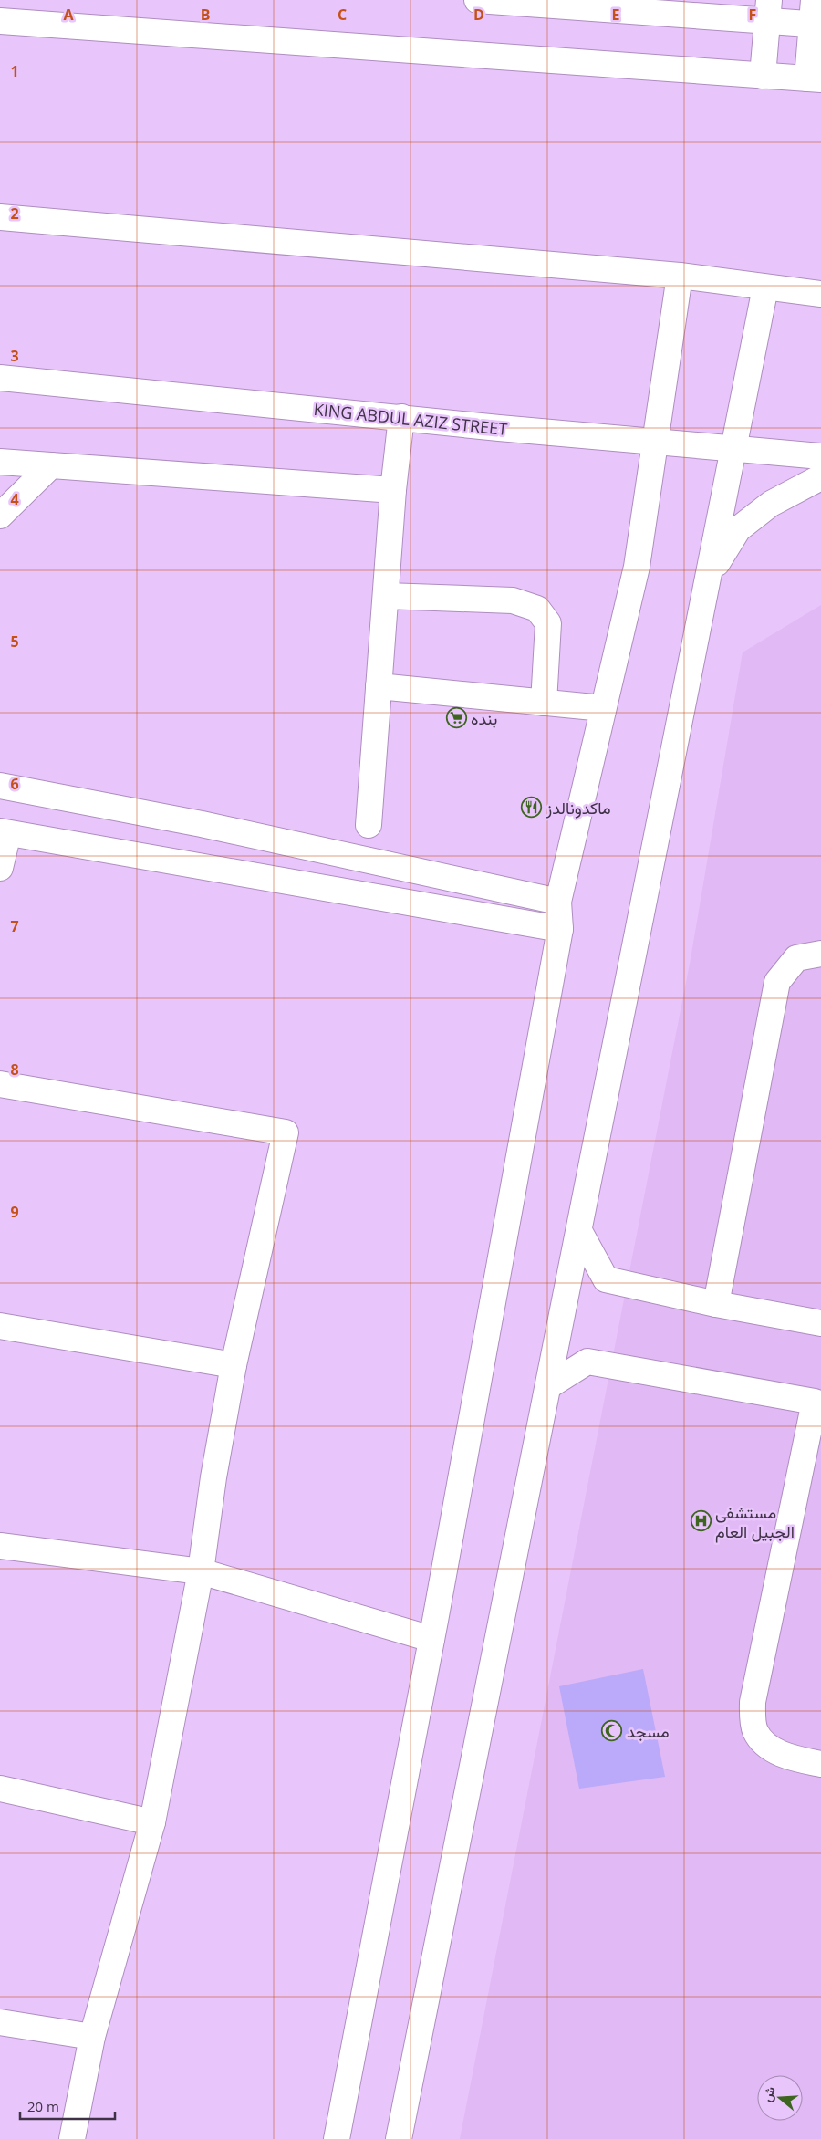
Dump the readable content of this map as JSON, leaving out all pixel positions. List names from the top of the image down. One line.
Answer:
{"streets":{"street":["KING ABDUL AZIZ STREET"]},"places":{"supermarket":["بنده"],"restaurant":["ماكدونالدز"],"hospital":["مستشفى الجبيل العام"],"mosque":["مسجد"]},"scale_bar":"20 m","north":"left","grid":{"columns":["A","B","C","D","E","F"],"rows":["1","2","3","4","5","6","7","8","9"]}}
